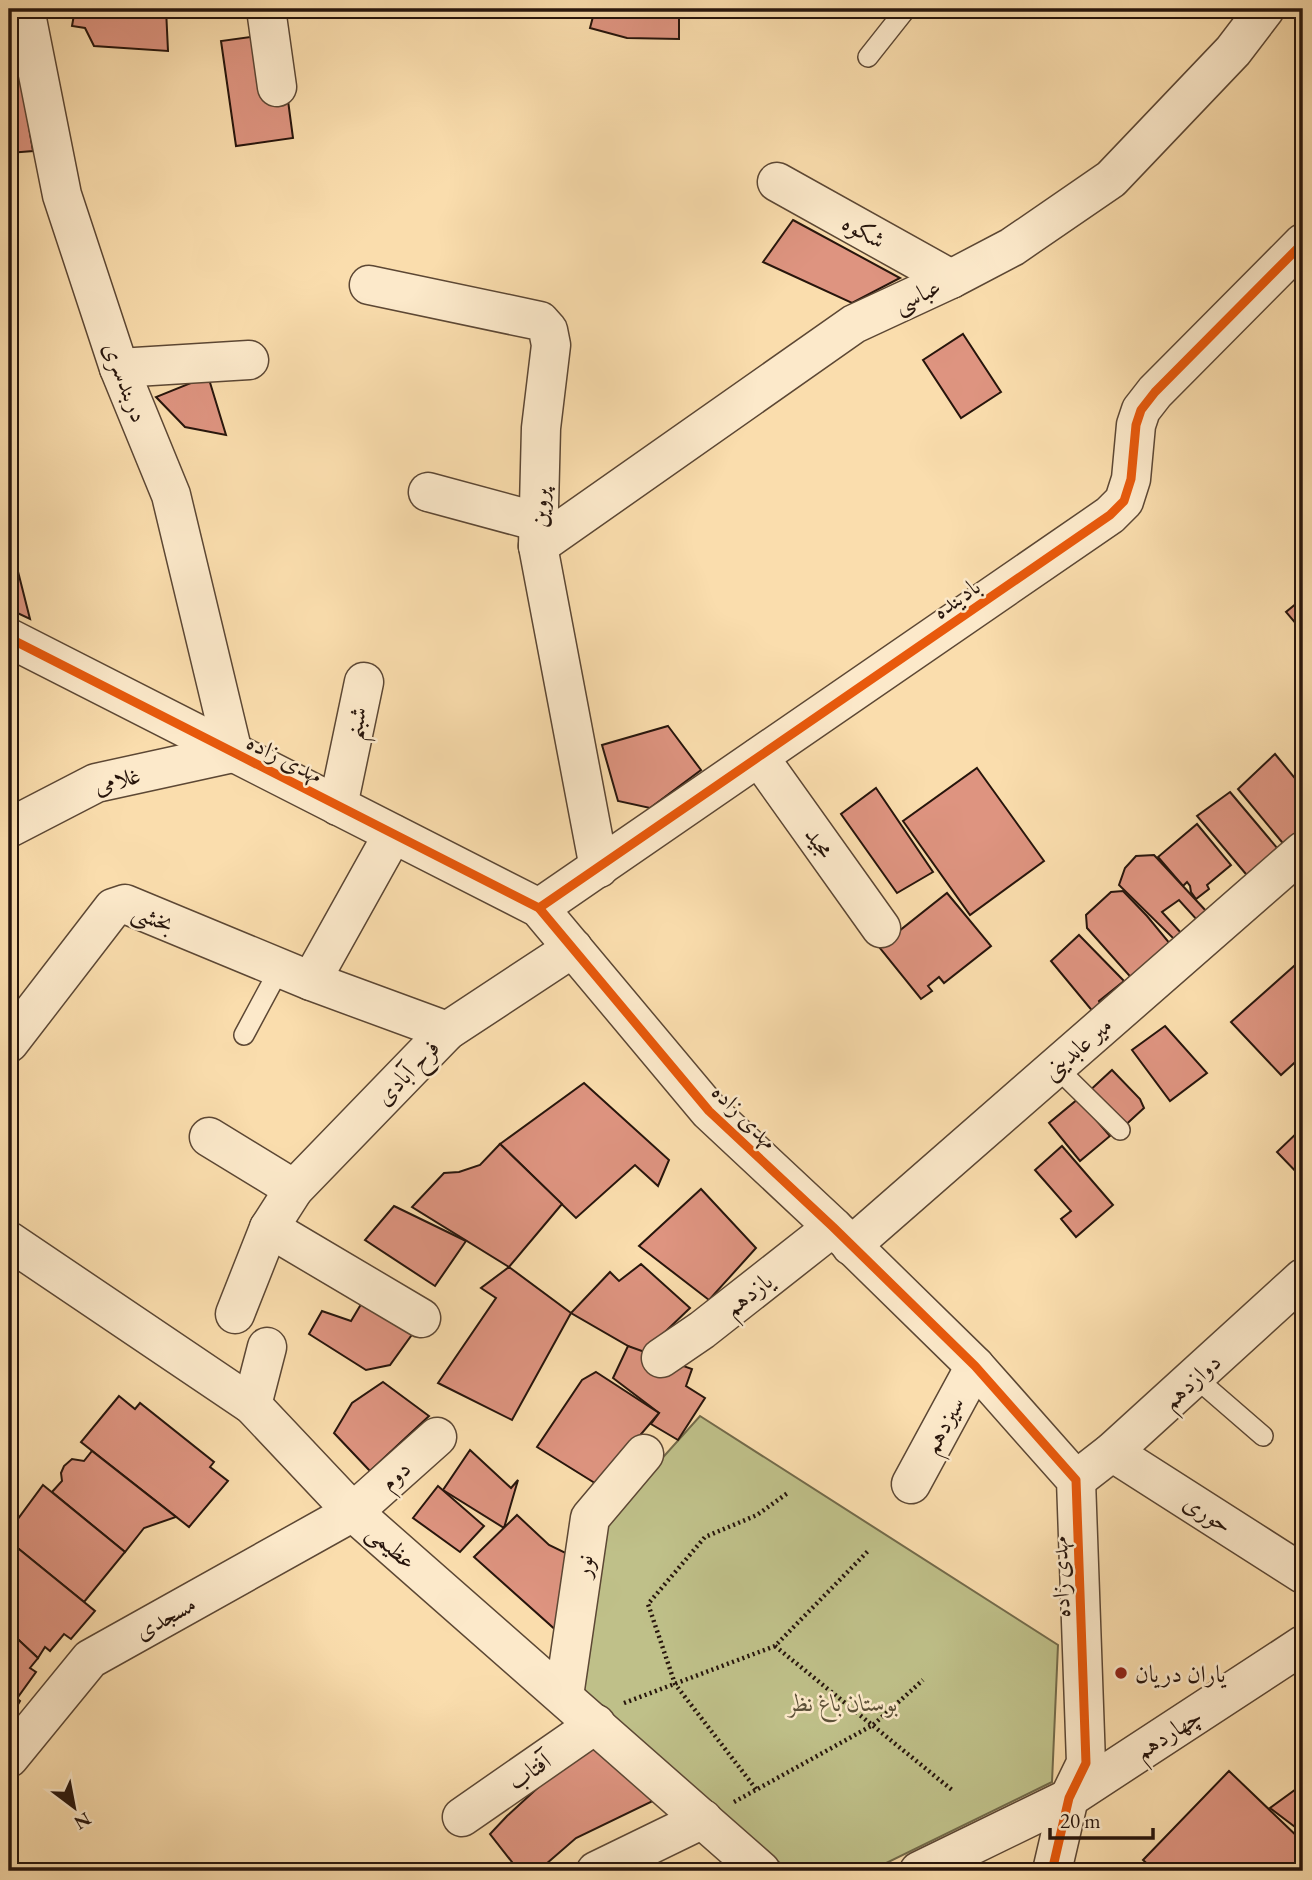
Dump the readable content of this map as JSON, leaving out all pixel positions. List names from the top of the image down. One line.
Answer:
{"streets":{"street":["شکوه","عباسی","دربندسری","پروین","بادینده","شبنم","مهدی زاده","غلامی","مجید","بخشی","میر عابدینی","فرح آبادی","یازدهم","دوازدهم","سیزدهم","دوم","حوری","عظیمی","نور","مسجدی","چهاردهم","آفتاب"]},"crossings":[["شکوه","عباسی"],["عباسی","پروین"],["دربندسری","مهدی زاده"],["دربندسری","غلامی"],["پروین","بادینده"],["بادینده","مهدی زاده"],["بادینده","مجید"],["شبنم","مهدی زاده"],["مهدی زاده","غلامی"],["مهدی زاده","میر عابدینی"],["مهدی زاده","فرح آبادی"],["مهدی زاده","یازدهم"],["مهدی زاده","دوازدهم"],["مهدی زاده","سیزدهم"],["مهدی زاده","چهاردهم"],["بخشی","فرح آبادی"],["میر عابدینی","یازدهم"],["دوازدهم","حوری"],["دوم","عظیمی"],["دوم","مسجدی"],["عظیمی","نور"],["عظیمی","مسجدی"],["عظیمی","آفتاب"],["نور","آفتاب"]],"parks":["بوستان باغ نظر"],"places":["یاران دریان"],"scale_bar":"20 m","north":"bottom right"}
